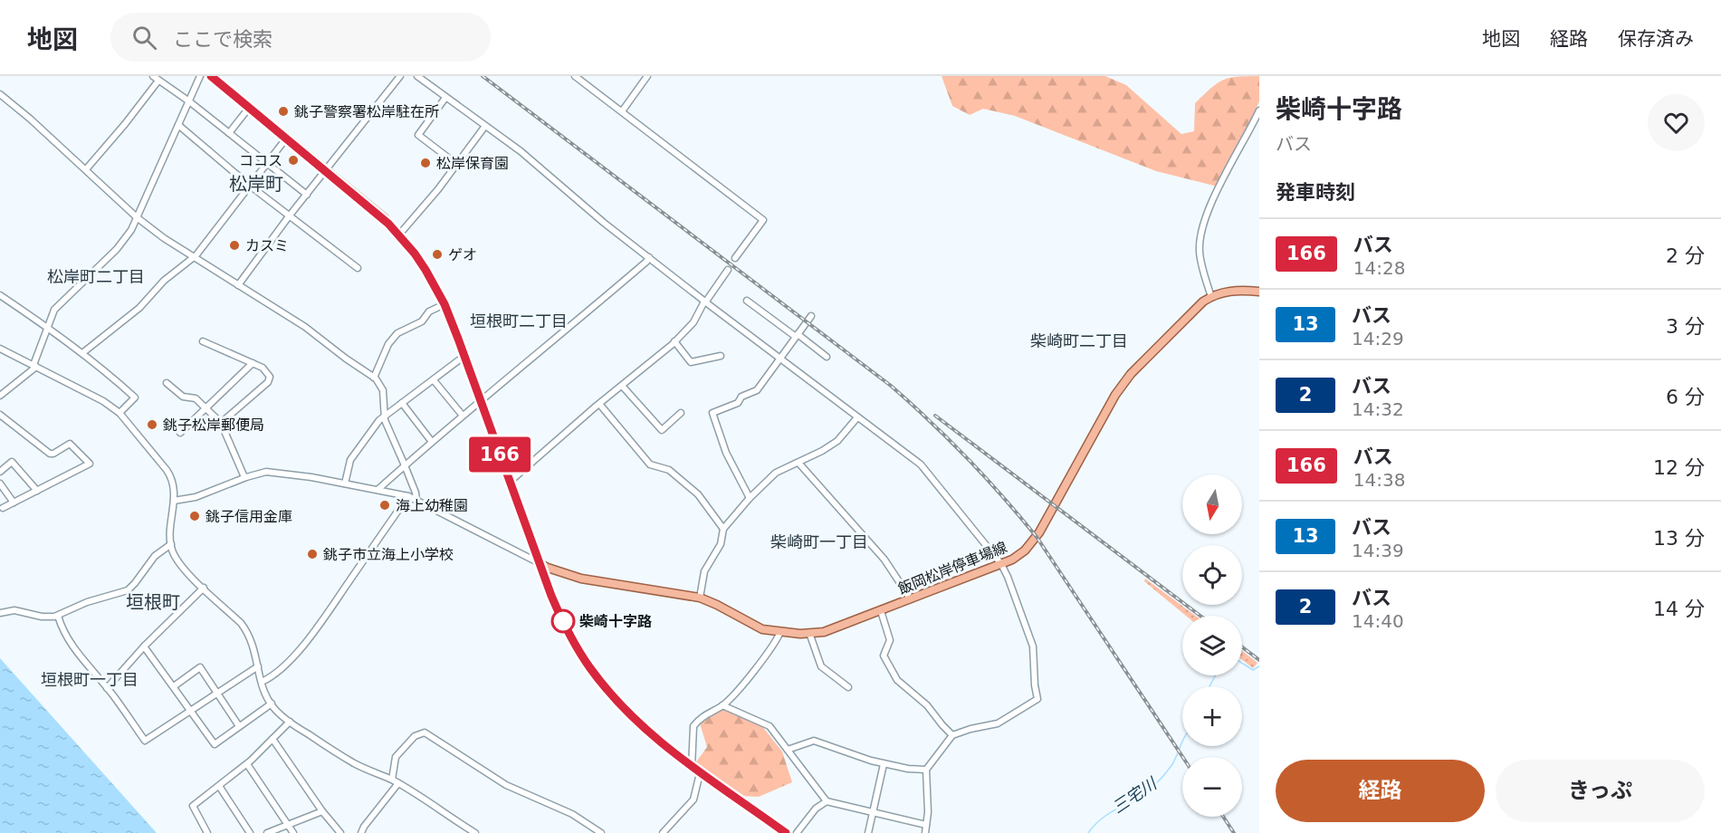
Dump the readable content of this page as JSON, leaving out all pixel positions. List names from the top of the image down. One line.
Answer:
{"streets":{"main road":["飯岡松岸停車場線"]},"districts":["松岸町","松岸町二丁目","垣根町二丁目","柴崎町二丁目","柴崎町一丁目","垣根町","垣根町一丁目"],"water":["三宅川"],"places":["銚子警察署松岸駐在所","ココス","松岸保育園","カスミ","ゲオ","銚子松岸郵便局","海上幼稚園","銚子信用金庫","銚子市立海上小学校","柴崎十字路"],"lines":["bus line 166"],"north":"bottom","page":{"header":"地図","search":"ここで検索","nav":["地図","経路","保存済み"],"on_map":"166","heading":[["柴崎十字路","バス"],"発車時刻"],"list":[{"mark":"166","name":"バス","note":"14:28","value":"2 分"},{"mark":"13","name":"バス","note":"14:29","value":"3 分"},{"mark":"2","name":"バス","note":"14:32","value":"6 分"},{"mark":"166","name":"バス","note":"14:38","value":"12 分"},{"mark":"13","name":"バス","note":"14:39","value":"13 分"},{"mark":"2","name":"バス","note":"14:40","value":"14 分"}],"map_buttons":["+","−"],"buttons":["経路","きっぷ"]}}
